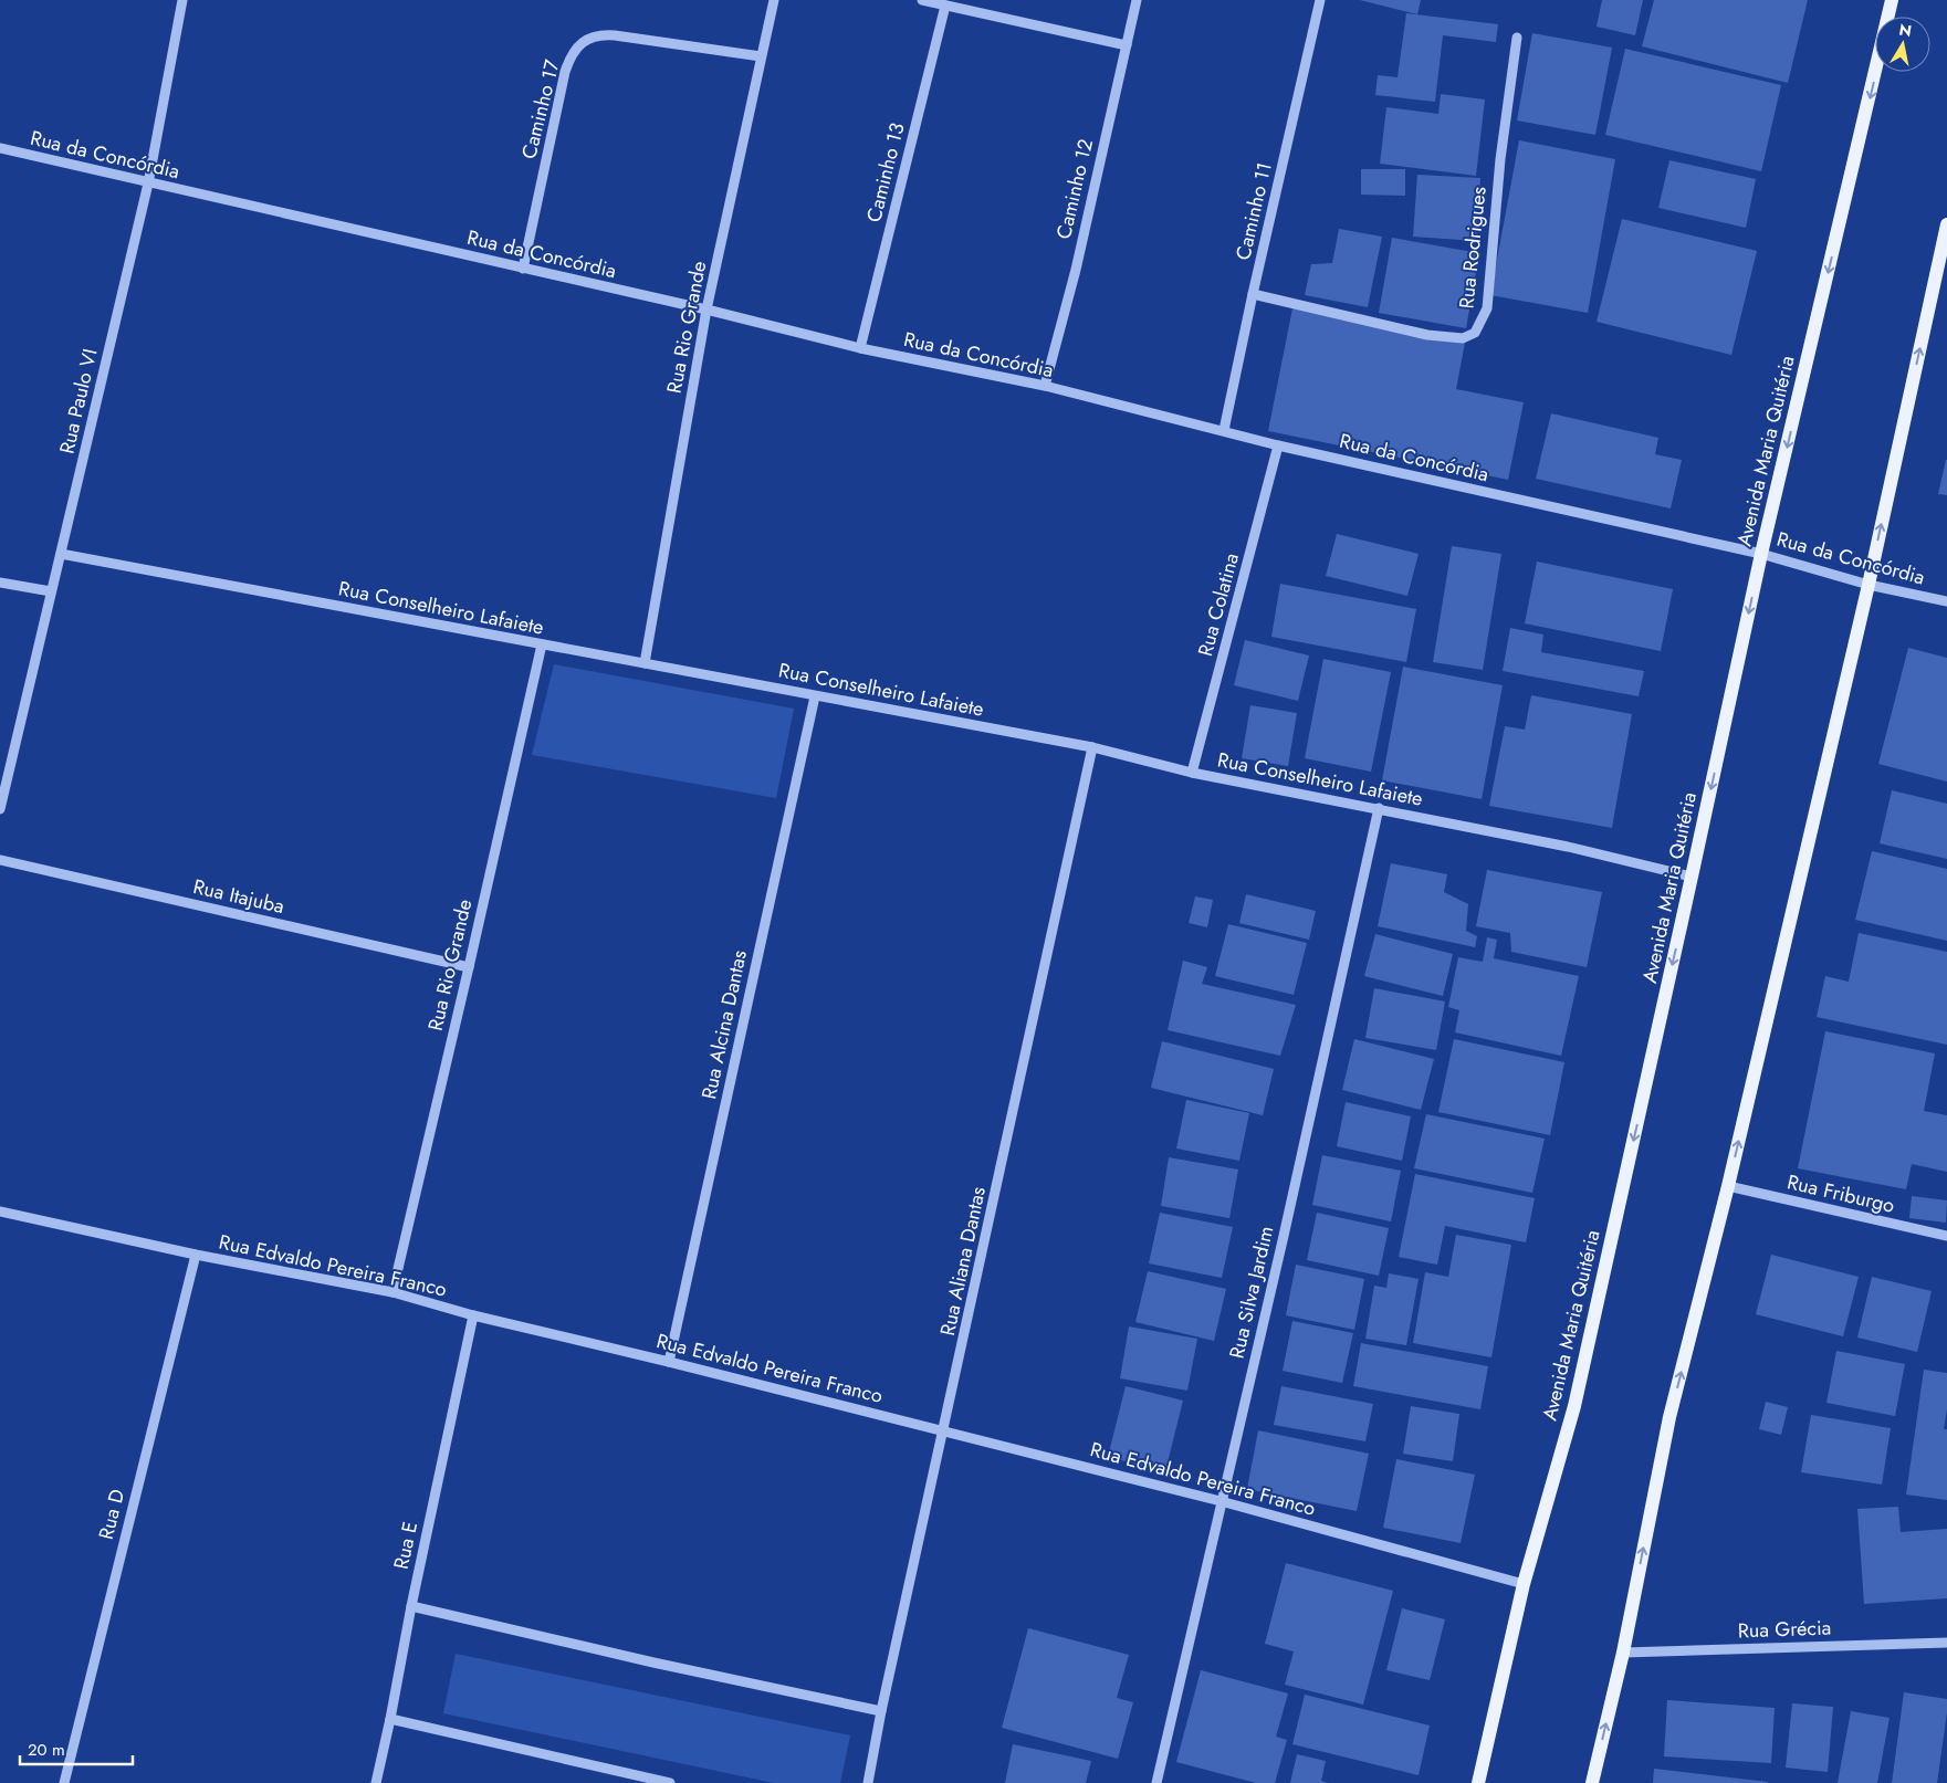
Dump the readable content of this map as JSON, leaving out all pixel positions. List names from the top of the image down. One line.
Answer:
{"streets":{"main road":["Avenida Maria Quitéria"],"street":["Caminho 17","Rua da Concórdia","Caminho 13","Caminho 12","Caminho 11","Rua Rodrigues","Rua Rio Grande","Rua Paulo VI","Rua Colatina","Rua Conselheiro Lafaiete","Rua Itajuba","Rua Alcina Dantas","Rua Friburgo","Rua Aliana Dantas","Rua Edvaldo Pereira Franco","Rua Silva Jardim","Rua D","Rua E","Rua Grécia"]},"crossings":[["Caminho 17","Rua da Concórdia"],["Caminho 17","Rua Rio Grande"],["Rua da Concórdia","Caminho 13"],["Rua da Concórdia","Caminho 12"],["Rua da Concórdia","Caminho 11"],["Rua da Concórdia","Rua Rio Grande"],["Rua da Concórdia","Rua Paulo VI"],["Rua da Concórdia","Avenida Maria Quitéria"],["Rua da Concórdia","Rua Colatina"],["Caminho 11","Rua Rodrigues"],["Rua Rio Grande","Rua Conselheiro Lafaiete"],["Rua Rio Grande","Rua Itajuba"],["Rua Rio Grande","Rua Edvaldo Pereira Franco"],["Rua Paulo VI","Rua Conselheiro Lafaiete"],["Avenida Maria Quitéria","Rua Conselheiro Lafaiete"],["Avenida Maria Quitéria","Rua Edvaldo Pereira Franco"],["Rua Colatina","Rua Conselheiro Lafaiete"],["Rua Conselheiro Lafaiete","Rua Alcina Dantas"],["Rua Conselheiro Lafaiete","Rua Aliana Dantas"],["Rua Conselheiro Lafaiete","Rua Silva Jardim"],["Rua Alcina Dantas","Rua Edvaldo Pereira Franco"],["Rua Aliana Dantas","Rua Edvaldo Pereira Franco"],["Rua Edvaldo Pereira Franco","Rua Silva Jardim"],["Rua Edvaldo Pereira Franco","Rua D"],["Rua Edvaldo Pereira Franco","Rua E"]],"scale_bar":"20 m","north":"top"}
